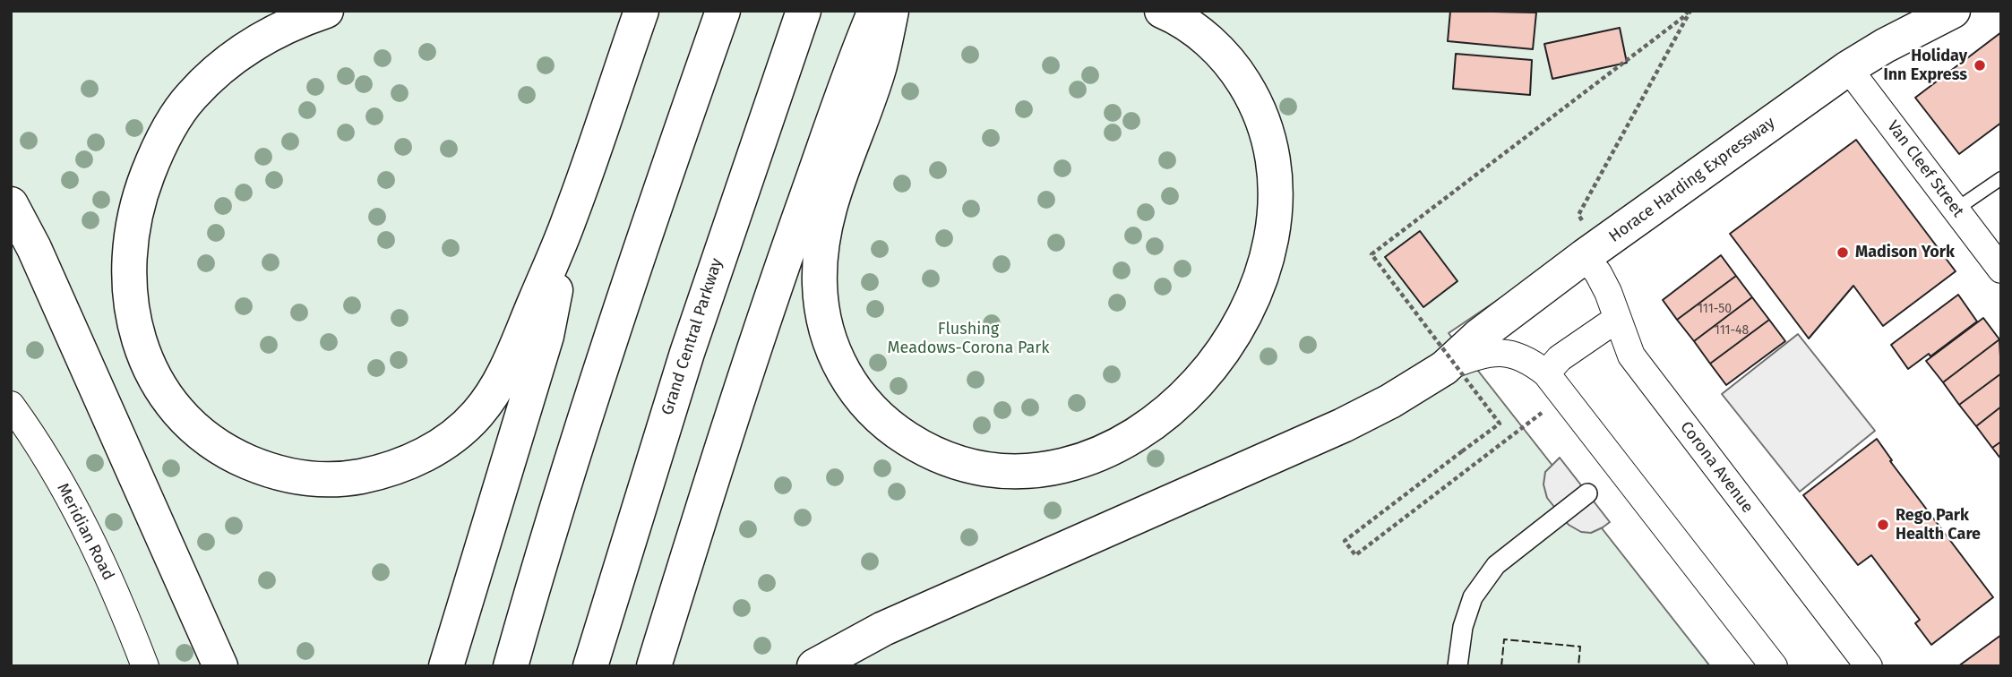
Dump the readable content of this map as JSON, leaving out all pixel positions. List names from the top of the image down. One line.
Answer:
{"streets":{"main road":["Horace Harding Expressway","Grand Central Parkway"],"street":["Van Cleef Street","Corona Avenue","Meridian Road"]},"crossings":[["Van Cleef Street","Horace Harding Expressway"],["Horace Harding Expressway","Corona Avenue"]],"parks":["Flushing Meadows-Corona Park"],"places":["Holiday Inn Express","Madison York","Rego Park Health Care"],"house_numbers":["111-50","111-48"]}
